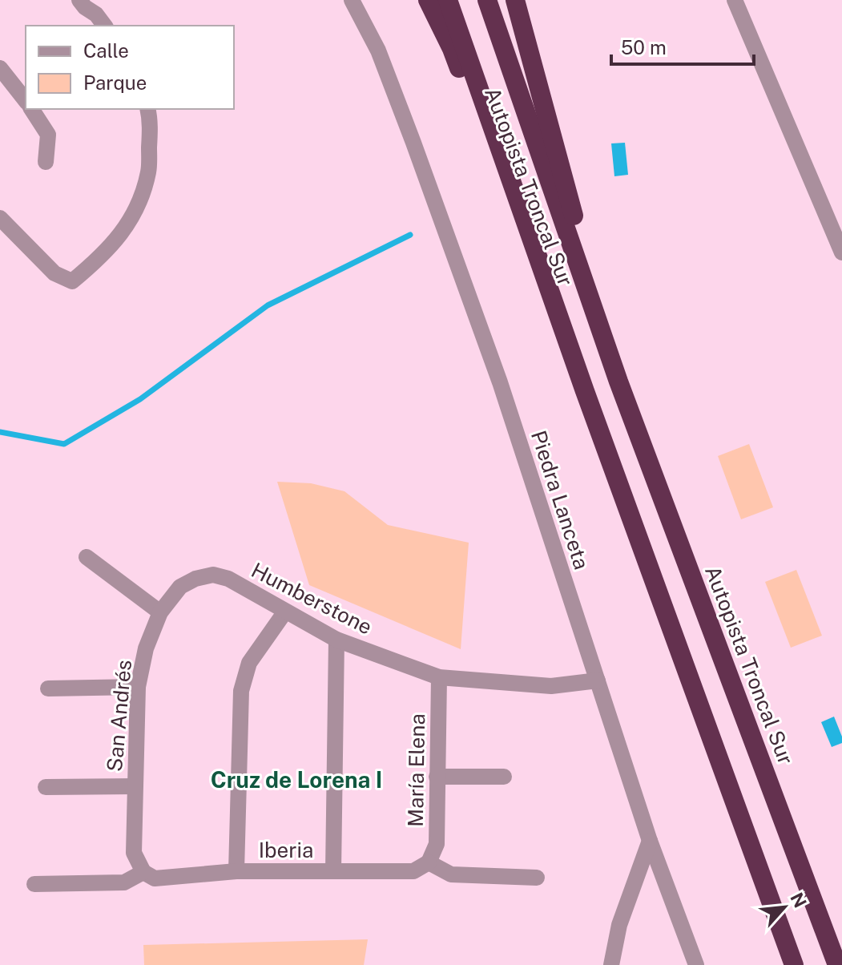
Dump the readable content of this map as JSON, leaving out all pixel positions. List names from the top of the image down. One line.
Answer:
{"streets":{"highway":["Autopista Troncal Sur"],"street":["Piedra Lanceta","Humberstone","San Andrés","María Elena","Iberia"]},"crossings":[["Piedra Lanceta","Humberstone"],["Humberstone","San Andrés"],["Humberstone","María Elena"],["San Andrés","Iberia"],["María Elena","Iberia"]],"districts":["Cruz de Lorena I"],"legend":["Calle","Parque"],"scale_bar":"50 m","north":"top right"}
